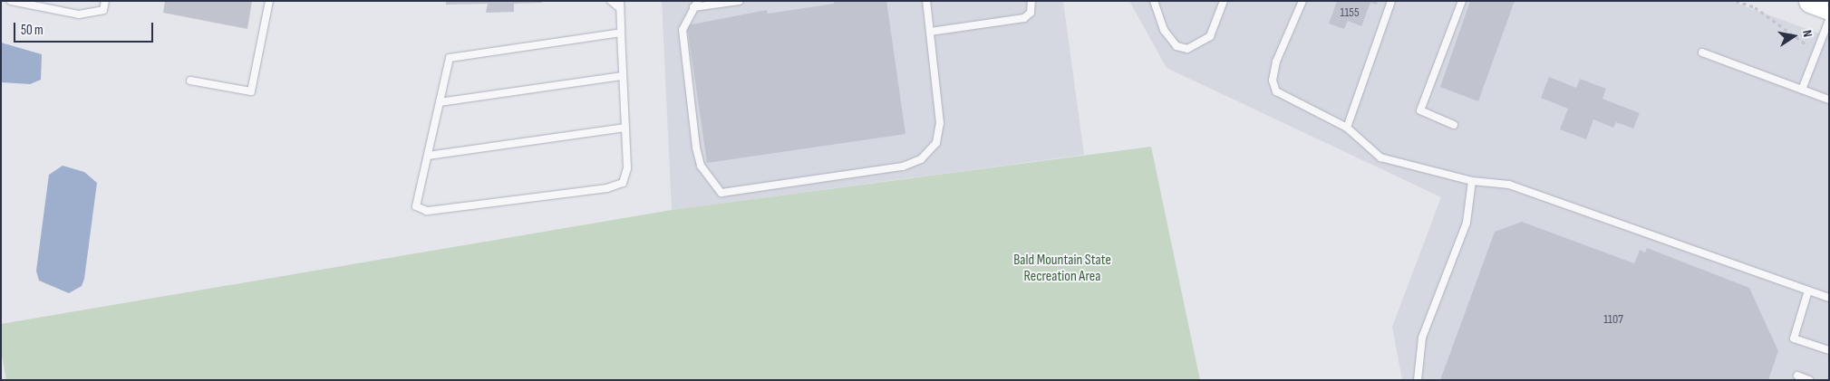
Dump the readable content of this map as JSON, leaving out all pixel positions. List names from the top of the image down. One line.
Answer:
{"parks":["Bald Mountain State Recreation Area"],"house_numbers":["1155","1107"],"scale_bar":"50 m","north":"right"}
